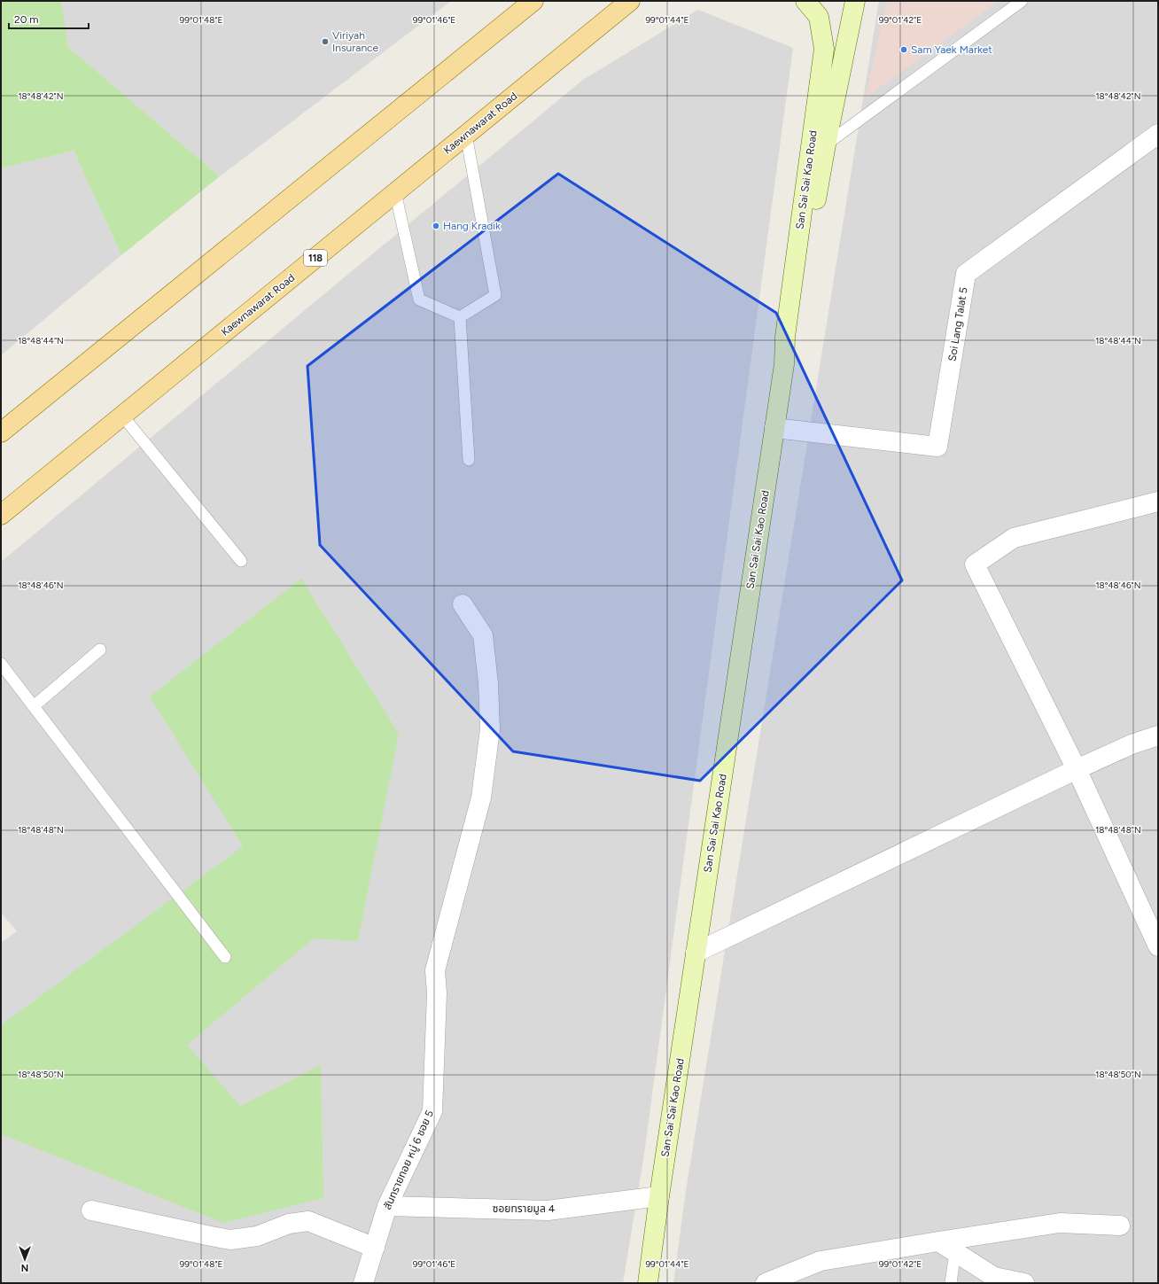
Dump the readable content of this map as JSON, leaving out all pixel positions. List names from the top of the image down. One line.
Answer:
{"streets":{"main road":["Kaewnawarat Road","San Sai Sai Kao Road","118"],"street":["Soi Lang Talat 5","สันทรายทอย หมู่ 6 ซอย 5","ซอยทรายมูล 4"]},"crossings":[["San Sai Sai Kao Road","Soi Lang Talat 5"],["San Sai Sai Kao Road","ซอยทรายมูล 4"],["สันทรายทอย หมู่ 6 ซอย 5","ซอยทรายมูล 4"]],"places":["Viriyah Insurance","Sam Yaek Market","Hang Kradik"],"scale_bar":"20 m","north":"bottom","coordinates":["99°01'48\"E","99°01'46\"E","99°01'44\"E","99°01'42\"E","18°48'42\"N","18°48'44\"N","18°48'46\"N","18°48'48\"N","18°48'50\"N"]}
